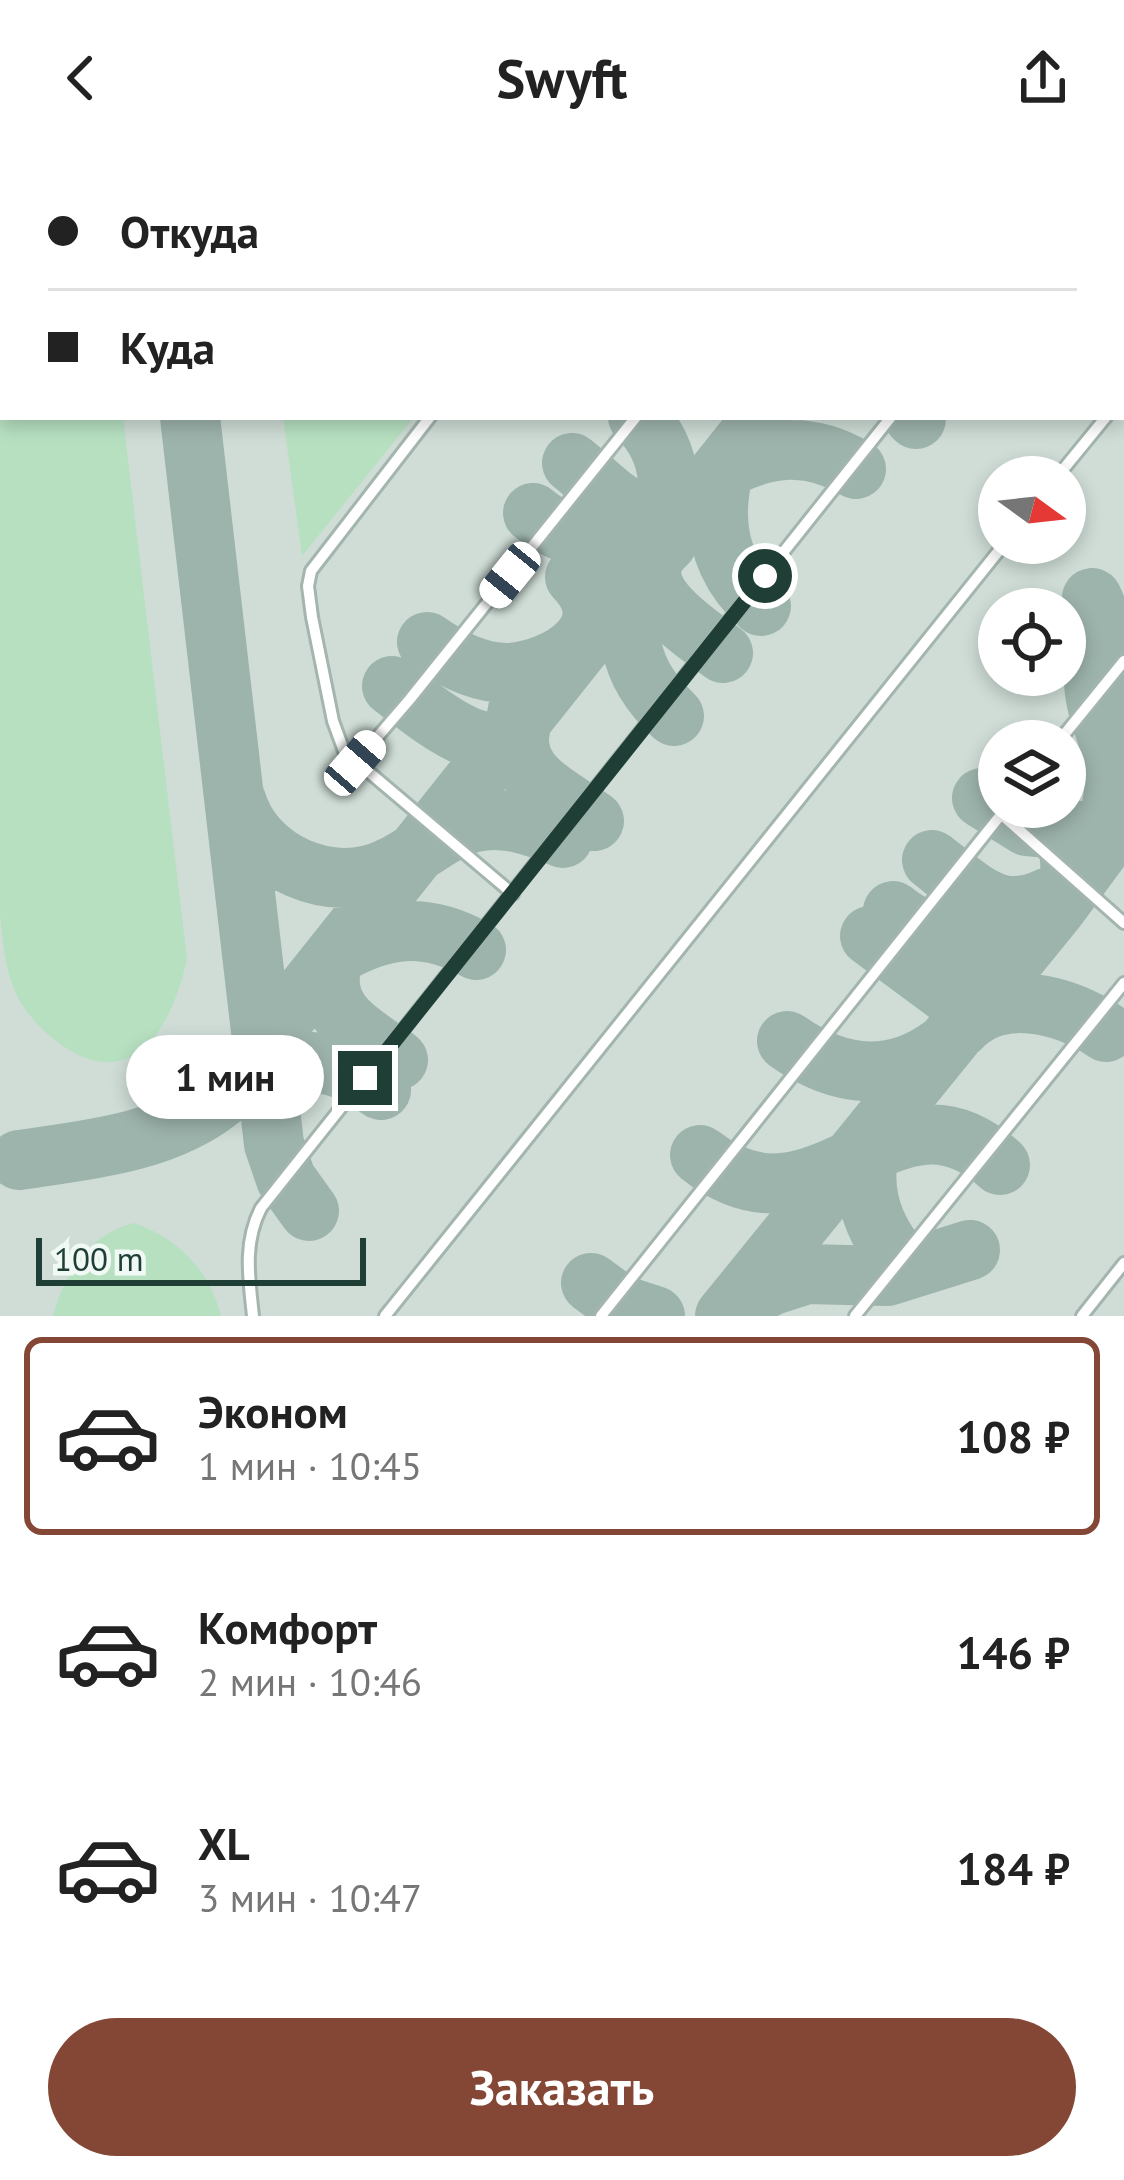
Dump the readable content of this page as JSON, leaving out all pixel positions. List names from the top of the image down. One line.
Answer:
{"scale_bar":"100 m","north":"right","page":{"header":"Swyft","banner":["Откуда","Куда"],"bubble":"1 мин","scale":"100 m","list":[{"name":"Эконом","note":"1 мин · 10:45","value":"108 ₽"},{"name":"Комфорт","note":"2 мин · 10:46","value":"146 ₽"},{"name":"XL","note":"3 мин · 10:47","value":"184 ₽"}],"buttons":"Заказать"}}
